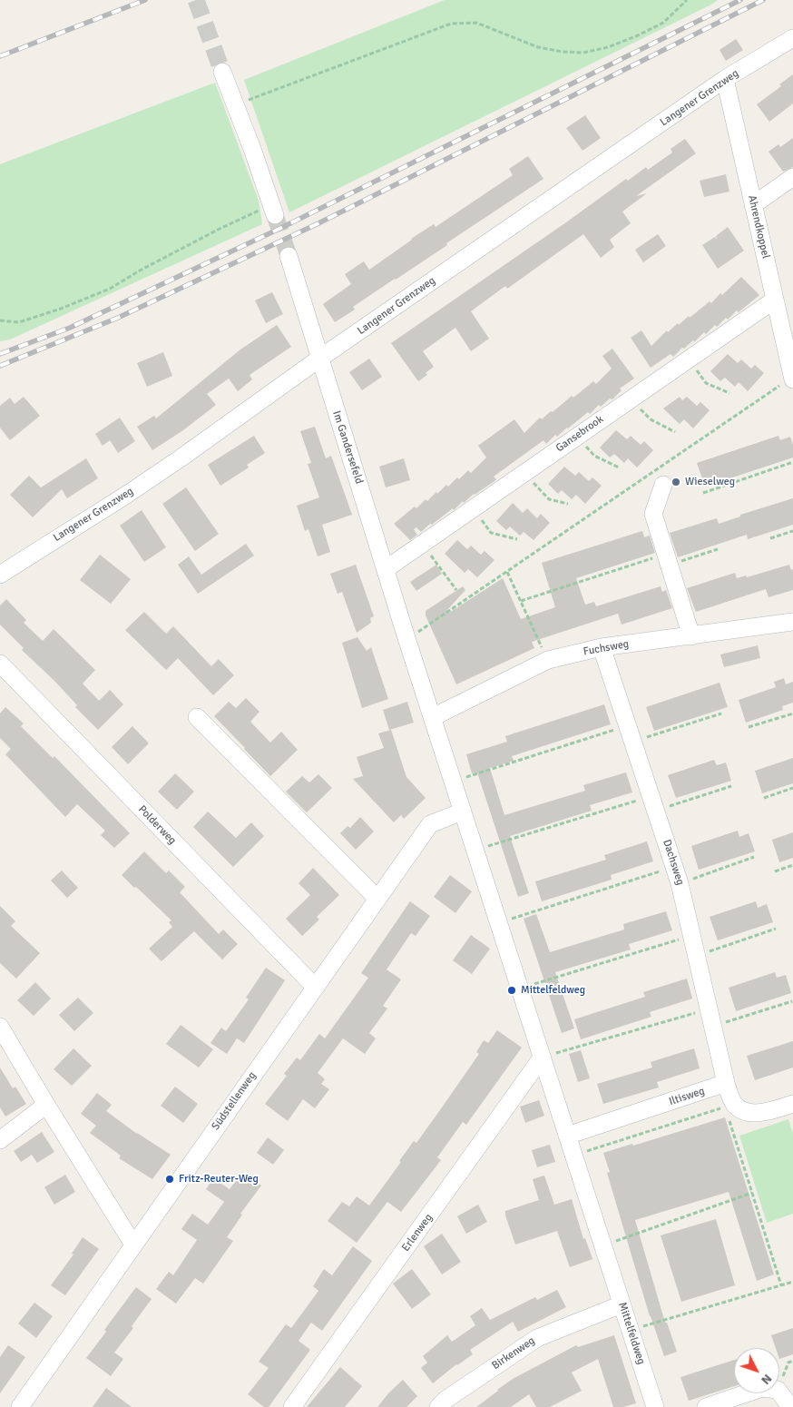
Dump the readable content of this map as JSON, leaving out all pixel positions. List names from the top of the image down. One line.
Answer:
{"streets":{"street":["Langener Grenzweg","Ahrendkoppel","Gansebrook","Im Gandersefeld","Fuchsweg","Polderweg","Dachsweg","Iltisweg","Südstellenweg","Erlenweg","Mittelfeldweg","Birkenweg"]},"crossings":[["Langener Grenzweg","Ahrendkoppel"],["Langener Grenzweg","Im Gandersefeld"],["Ahrendkoppel","Gansebrook"],["Gansebrook","Im Gandersefeld"],["Im Gandersefeld","Mittelfeldweg"],["Fuchsweg","Dachsweg"],["Fuchsweg","Mittelfeldweg"],["Polderweg","Südstellenweg"],["Dachsweg","Iltisweg"],["Iltisweg","Mittelfeldweg"],["Südstellenweg","Mittelfeldweg"],["Erlenweg","Mittelfeldweg"],["Mittelfeldweg","Birkenweg"]],"places":["Wieselweg","Mittelfeldweg","Fritz-Reuter-Weg"],"north":"bottom right"}
